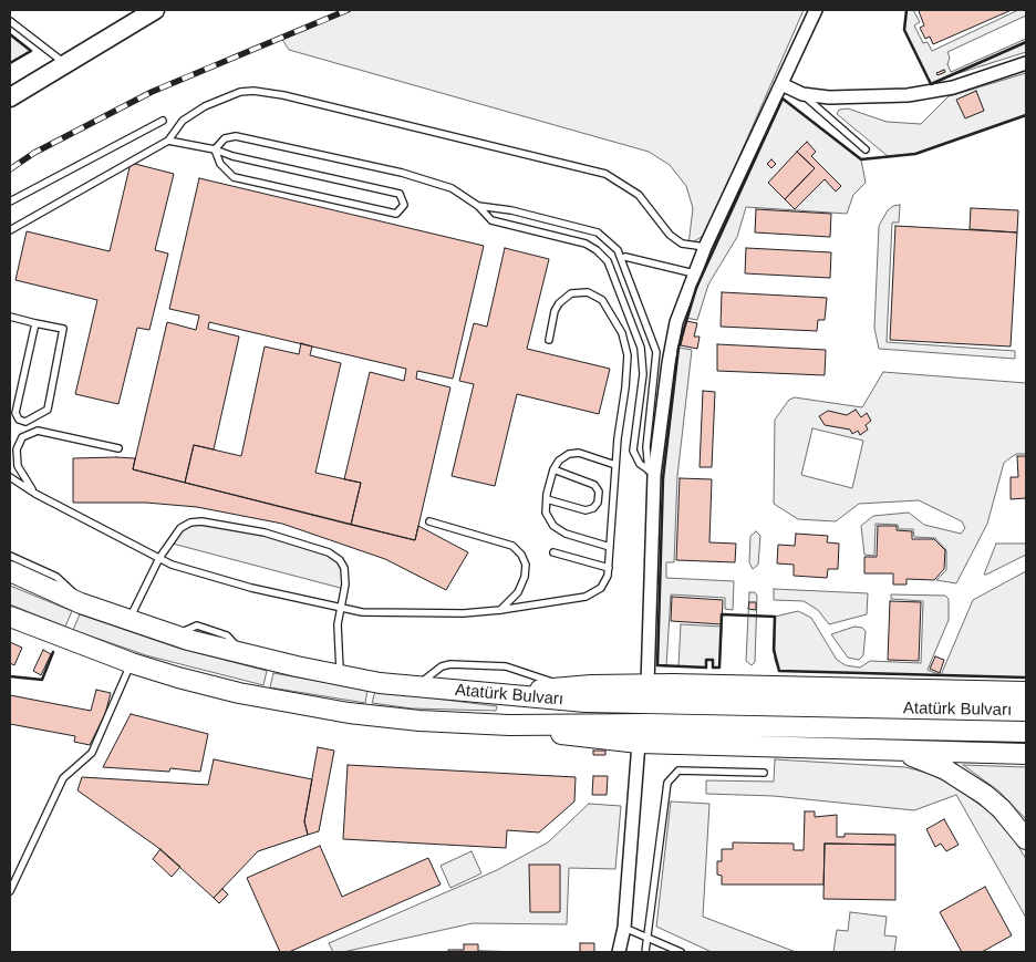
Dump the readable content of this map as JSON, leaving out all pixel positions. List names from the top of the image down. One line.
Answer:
{"streets":{"main road":["Atatürk Bulvarı"]}}
